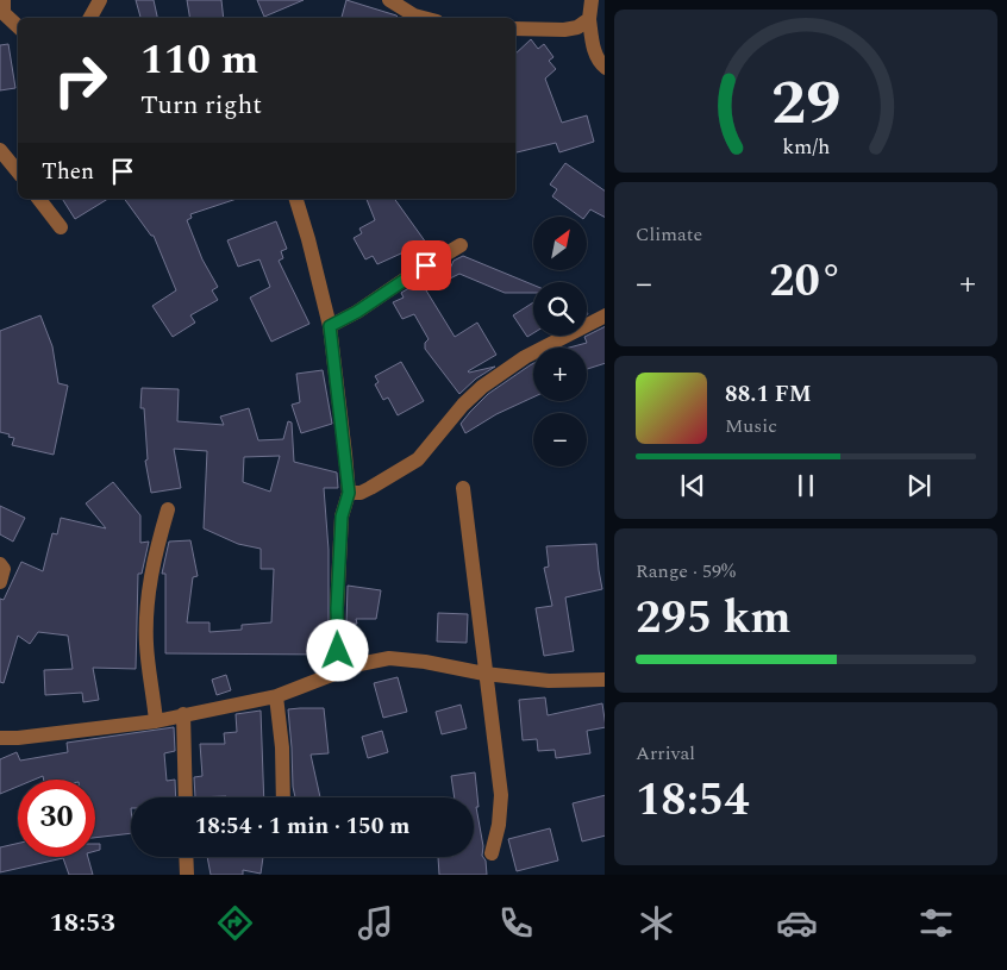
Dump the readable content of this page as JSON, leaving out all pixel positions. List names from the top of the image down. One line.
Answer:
{"north":"top right","page":{"turn":["110 m","Turn right"],"then":"Then","tile":["Climate",["Range · 59%","295 km"],["Arrival","18:54"]],"map_buttons":["+","−"],"heat":["−","20°","+"],"song":["88.1 FM","Music"],"limit":"30","trip":"18:54 · 1 min · 150 m","tabs":"18:53","gauge":["29","km/h"]}}
